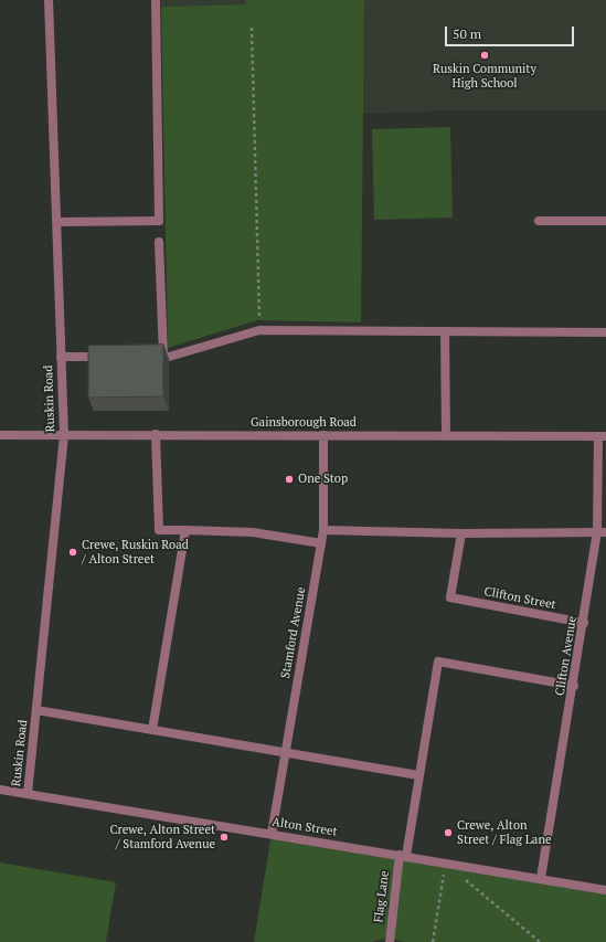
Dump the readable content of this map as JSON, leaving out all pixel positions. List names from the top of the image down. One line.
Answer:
{"streets":{"street":["Ruskin Road","Gainsborough Road","Clifton Street","Stamford Avenue","Clifton Avenue","Alton Street","Flag Lane"]},"crossings":[["Ruskin Road","Gainsborough Road"],["Ruskin Road","Alton Street"],["Gainsborough Road","Stamford Avenue"],["Gainsborough Road","Clifton Avenue"],["Clifton Street","Clifton Avenue"],["Stamford Avenue","Alton Street"],["Clifton Avenue","Alton Street"],["Clifton Avenue","Flag Lane"],["Alton Street","Flag Lane"]],"places":["Ruskin Community High School","One Stop","Crewe, Ruskin Road / Alton Street","Crewe, Alton Street / Flag Lane","Crewe, Alton Street / Stamford Avenue"],"scale_bar":"50 m"}
